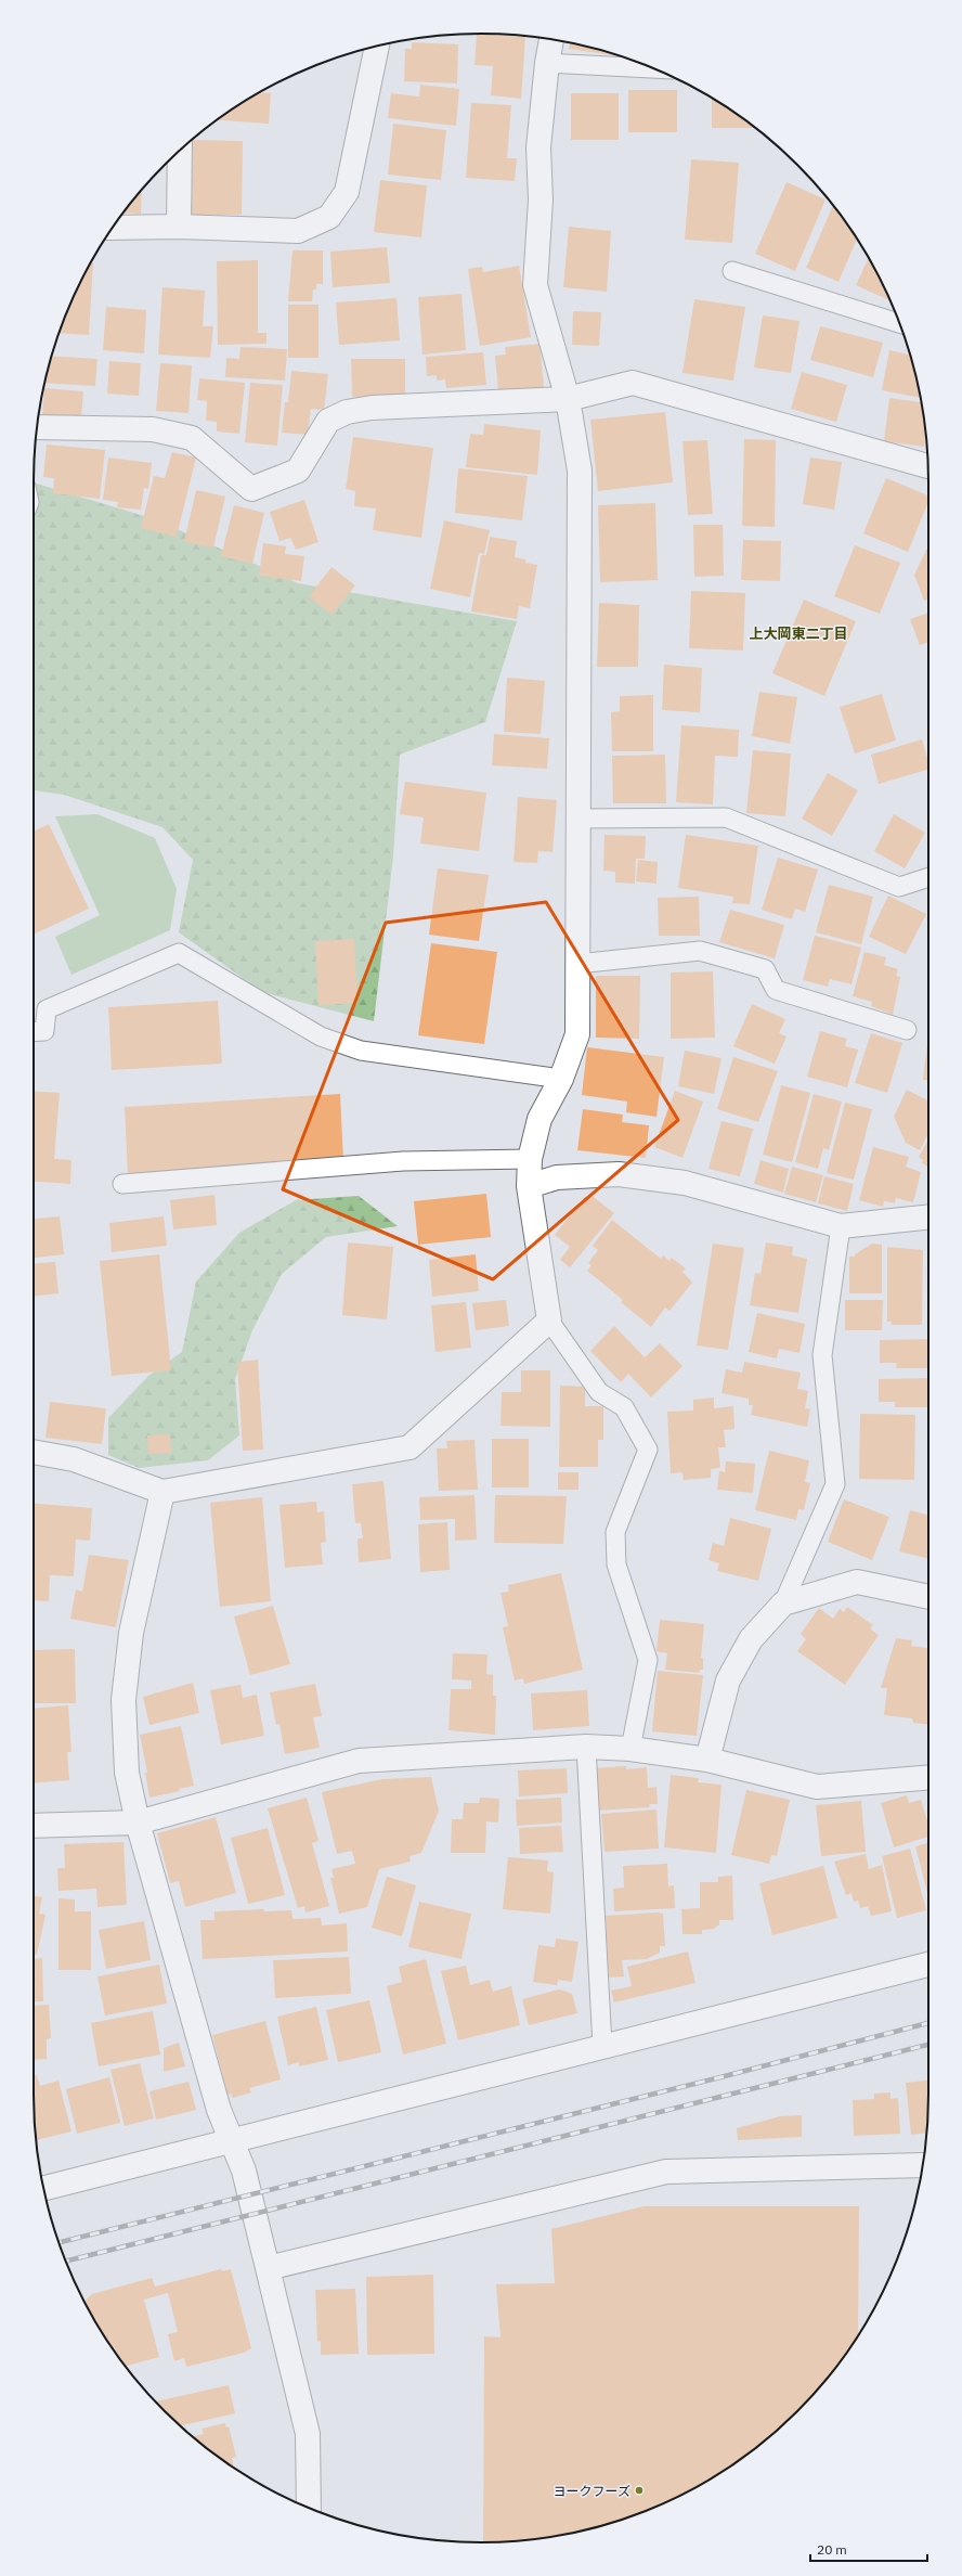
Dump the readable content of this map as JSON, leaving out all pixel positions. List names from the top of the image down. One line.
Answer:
{"districts":["上大岡東二丁目"],"places":["ヨークフーズ"],"scale_bar":"20 m"}
